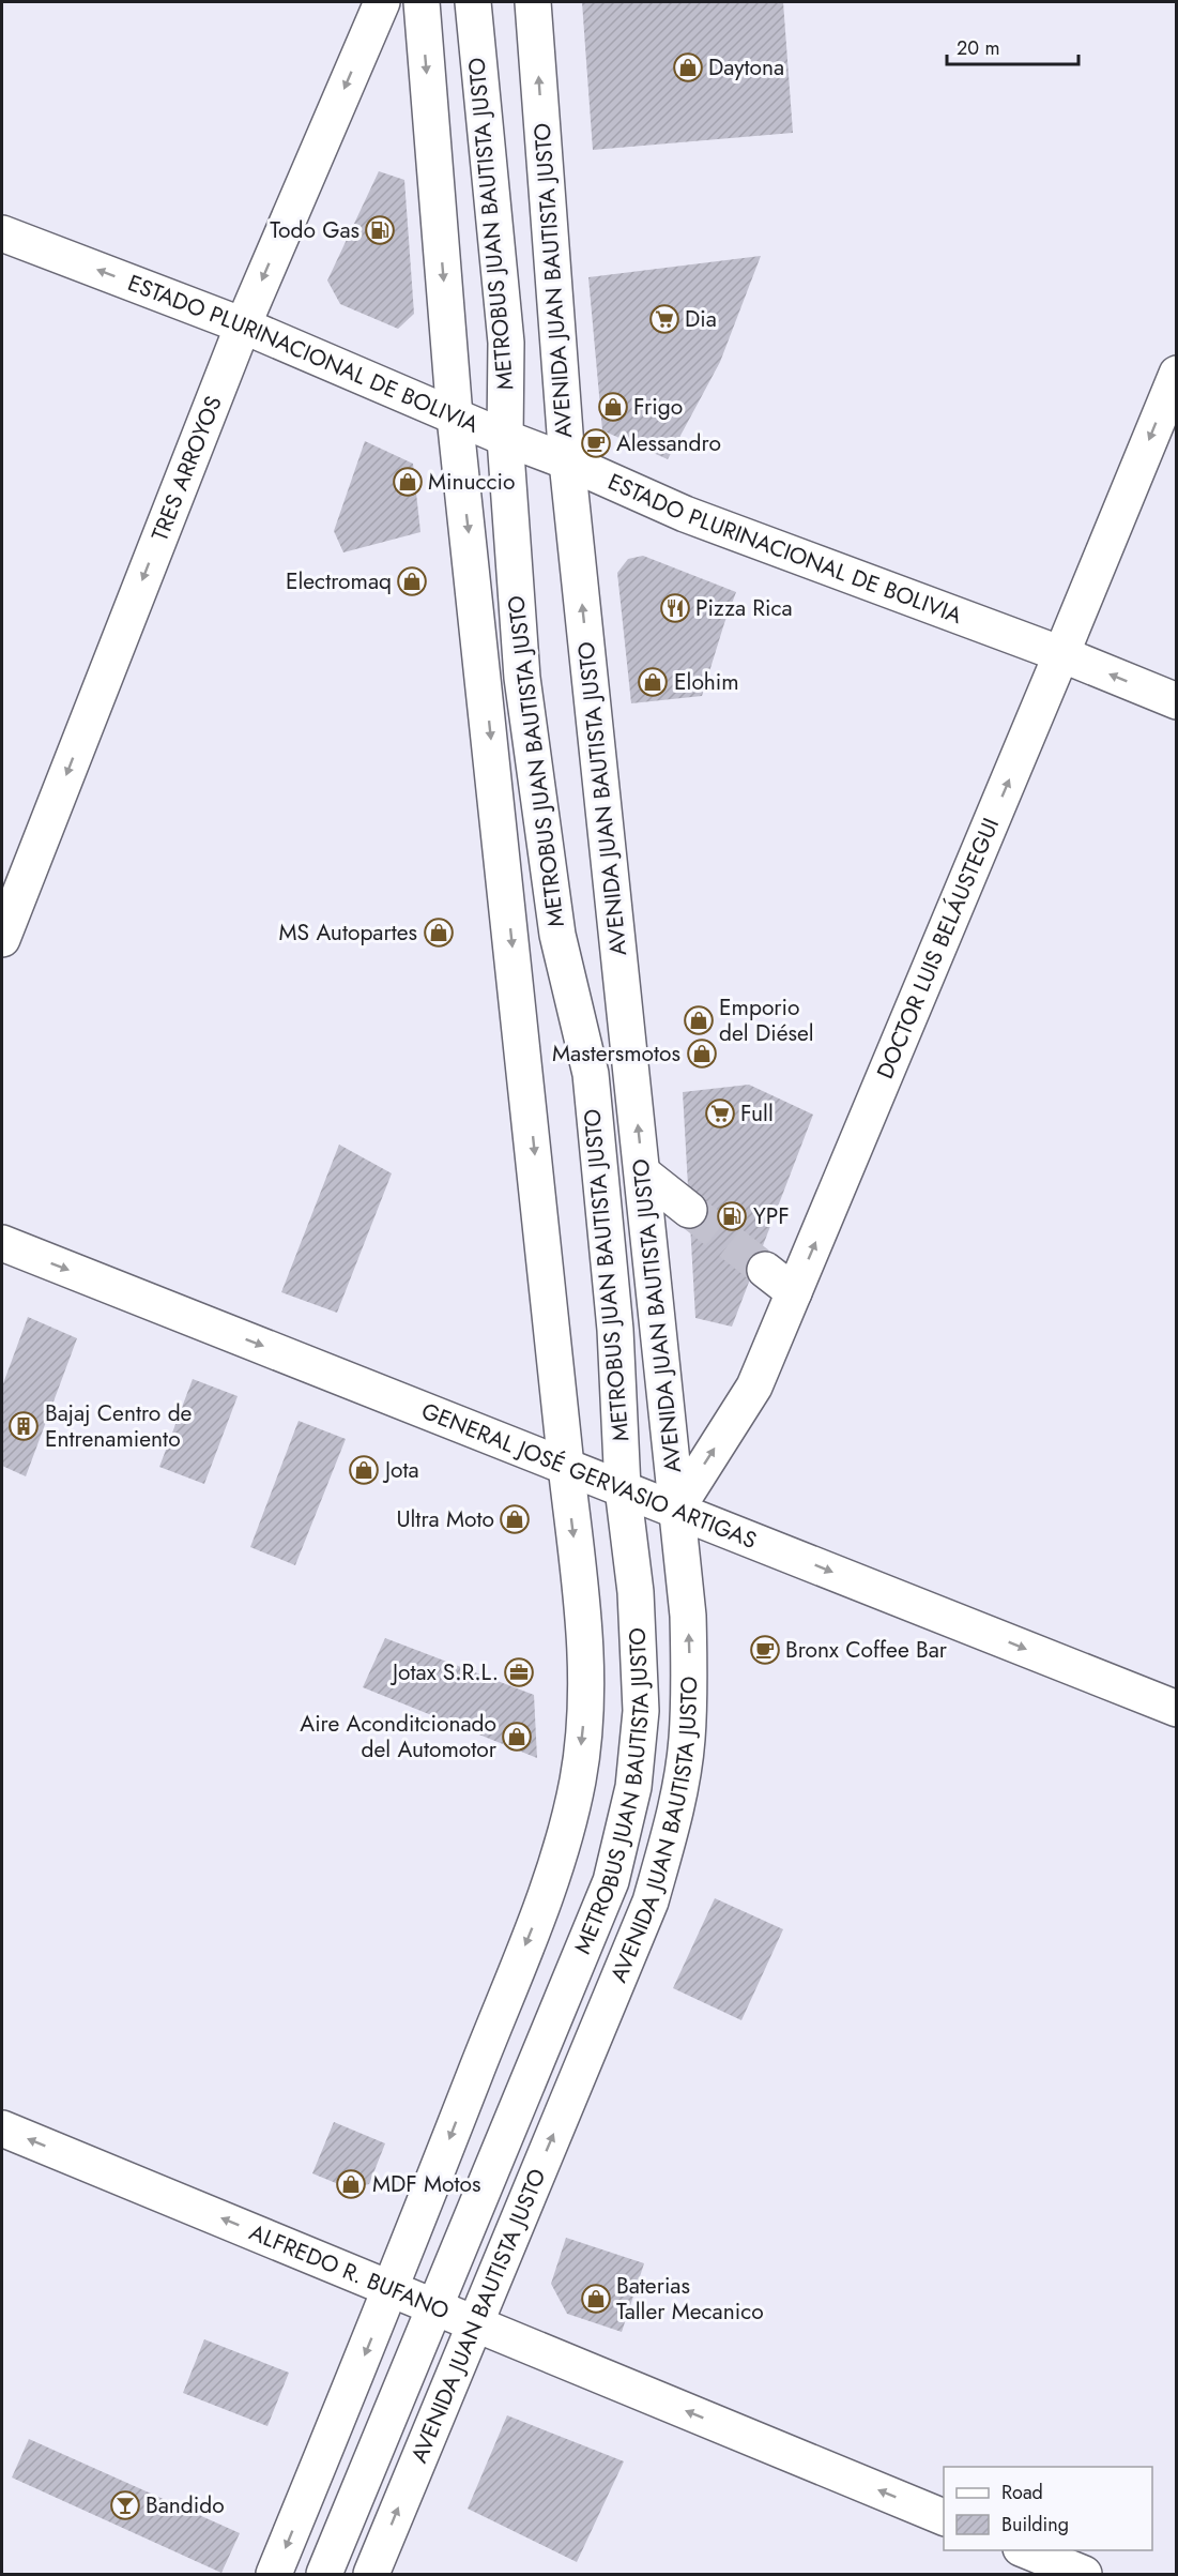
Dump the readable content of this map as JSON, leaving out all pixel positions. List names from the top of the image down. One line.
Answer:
{"streets":{"street":["METROBUS JUAN BAUTISTA JUSTO","AVENIDA JUAN BAUTISTA JUSTO","ESTADO PLURINACIONAL DE BOLIVIA","TRES ARROYOS","DOCTOR LUIS BELÁUSTEGUI","GENERAL JOSÉ GERVASIO ARTIGAS","ALFREDO R. BUFANO"]},"crossings":[["METROBUS JUAN BAUTISTA JUSTO","ESTADO PLURINACIONAL DE BOLIVIA"],["METROBUS JUAN BAUTISTA JUSTO","GENERAL JOSÉ GERVASIO ARTIGAS"],["METROBUS JUAN BAUTISTA JUSTO","ALFREDO R. BUFANO"],["AVENIDA JUAN BAUTISTA JUSTO","ESTADO PLURINACIONAL DE BOLIVIA"],["AVENIDA JUAN BAUTISTA JUSTO","DOCTOR LUIS BELÁUSTEGUI"],["AVENIDA JUAN BAUTISTA JUSTO","GENERAL JOSÉ GERVASIO ARTIGAS"],["AVENIDA JUAN BAUTISTA JUSTO","ALFREDO R. BUFANO"],["ESTADO PLURINACIONAL DE BOLIVIA","TRES ARROYOS"],["ESTADO PLURINACIONAL DE BOLIVIA","DOCTOR LUIS BELÁUSTEGUI"],["DOCTOR LUIS BELÁUSTEGUI","GENERAL JOSÉ GERVASIO ARTIGAS"]],"one_way":["TRES ARROYOS","GENERAL JOSÉ GERVASIO ARTIGAS","ALFREDO R. BUFANO"],"places":{"shop":["Daytona","Frigo","Minuccio","Electromaq","Elohim","MS Autopartes","Emporio del Diésel","Mastersmotos","Jota","Ultra Moto","Aire Aconditcionado del Automotor","MDF Motos","Baterias Taller Mecanico"],"fuel station":["Todo Gas","YPF"],"supermarket":["Dia","Full"],"cafe":["Alessandro","Bronx Coffee Bar"],"restaurant":["Pizza Rica"],"building":["Bajaj Centro de Entrenamiento"],"office":["Jotax S.R.L."],"bar":["Bandido"]},"legend":["Road","Building"],"scale_bar":"20 m"}
